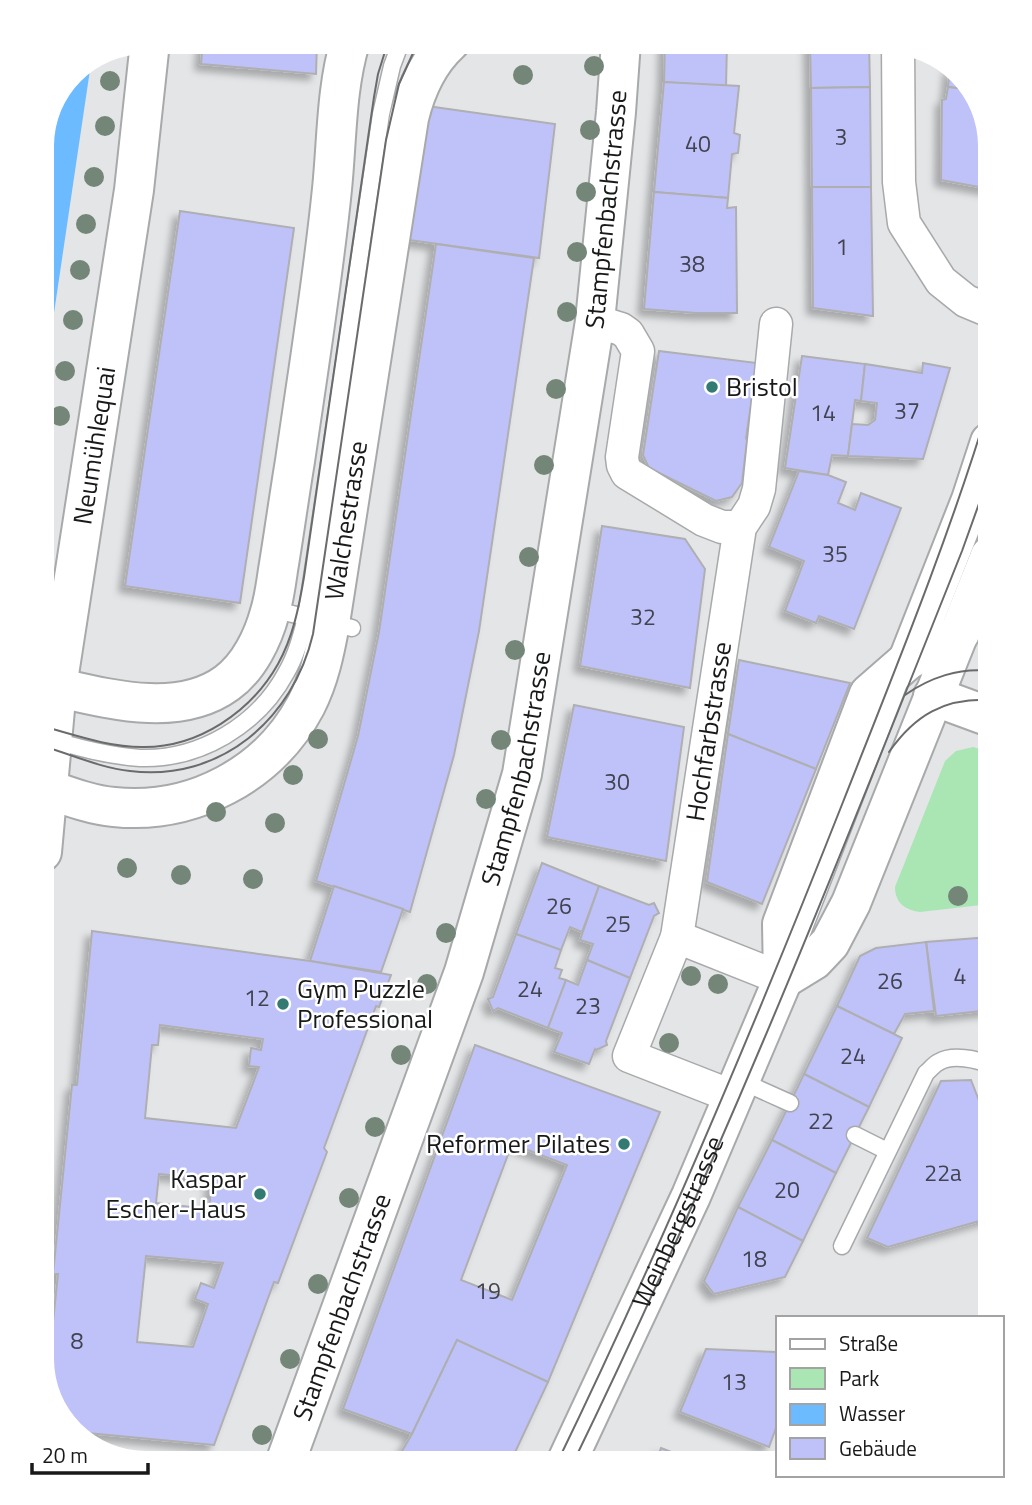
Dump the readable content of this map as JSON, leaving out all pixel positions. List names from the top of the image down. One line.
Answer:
{"streets":{"street":["Stampfenbachstrasse","Neumühlequai","Walchestrasse","Hochfarbstrasse","Weinbergstrasse"]},"crossings":[["Hochfarbstrasse","Weinbergstrasse"]],"places":["Bristol","Gym Puzzle Professional","Reformer Pilates","Kaspar Escher-Haus"],"house_numbers":["3","40","1","38","37","14","35","32","30","26","25","4","26","24","12","23","24","22","22a","20","18","19","8","13"],"legend":["Straße","Park","Wasser","Gebäude"],"scale_bar":"20 m"}
